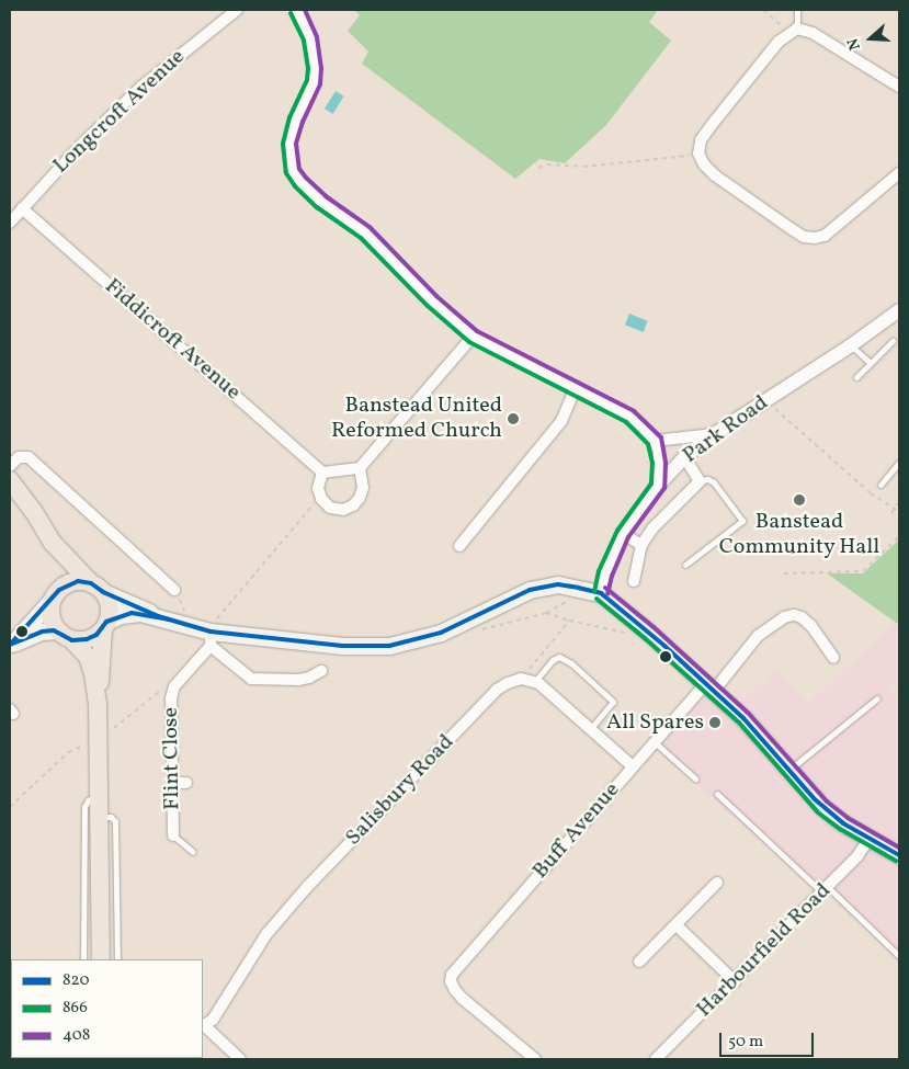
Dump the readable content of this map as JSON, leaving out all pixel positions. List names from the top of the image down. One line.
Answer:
{"streets":{"street":["Longcroft Avenue","Fiddicroft Avenue","Park Road","Flint Close","Salisbury Road","Buff Avenue","Harbourfield Road"]},"crossings":[["Longcroft Avenue","Fiddicroft Avenue"]],"places":["Banstead United Reformed Church","Banstead Community Hall","All Spares"],"lines":["transit line 408","transit line 866","transit line 820"],"legend":["820","866","408"],"scale_bar":"50 m","north":"left"}
